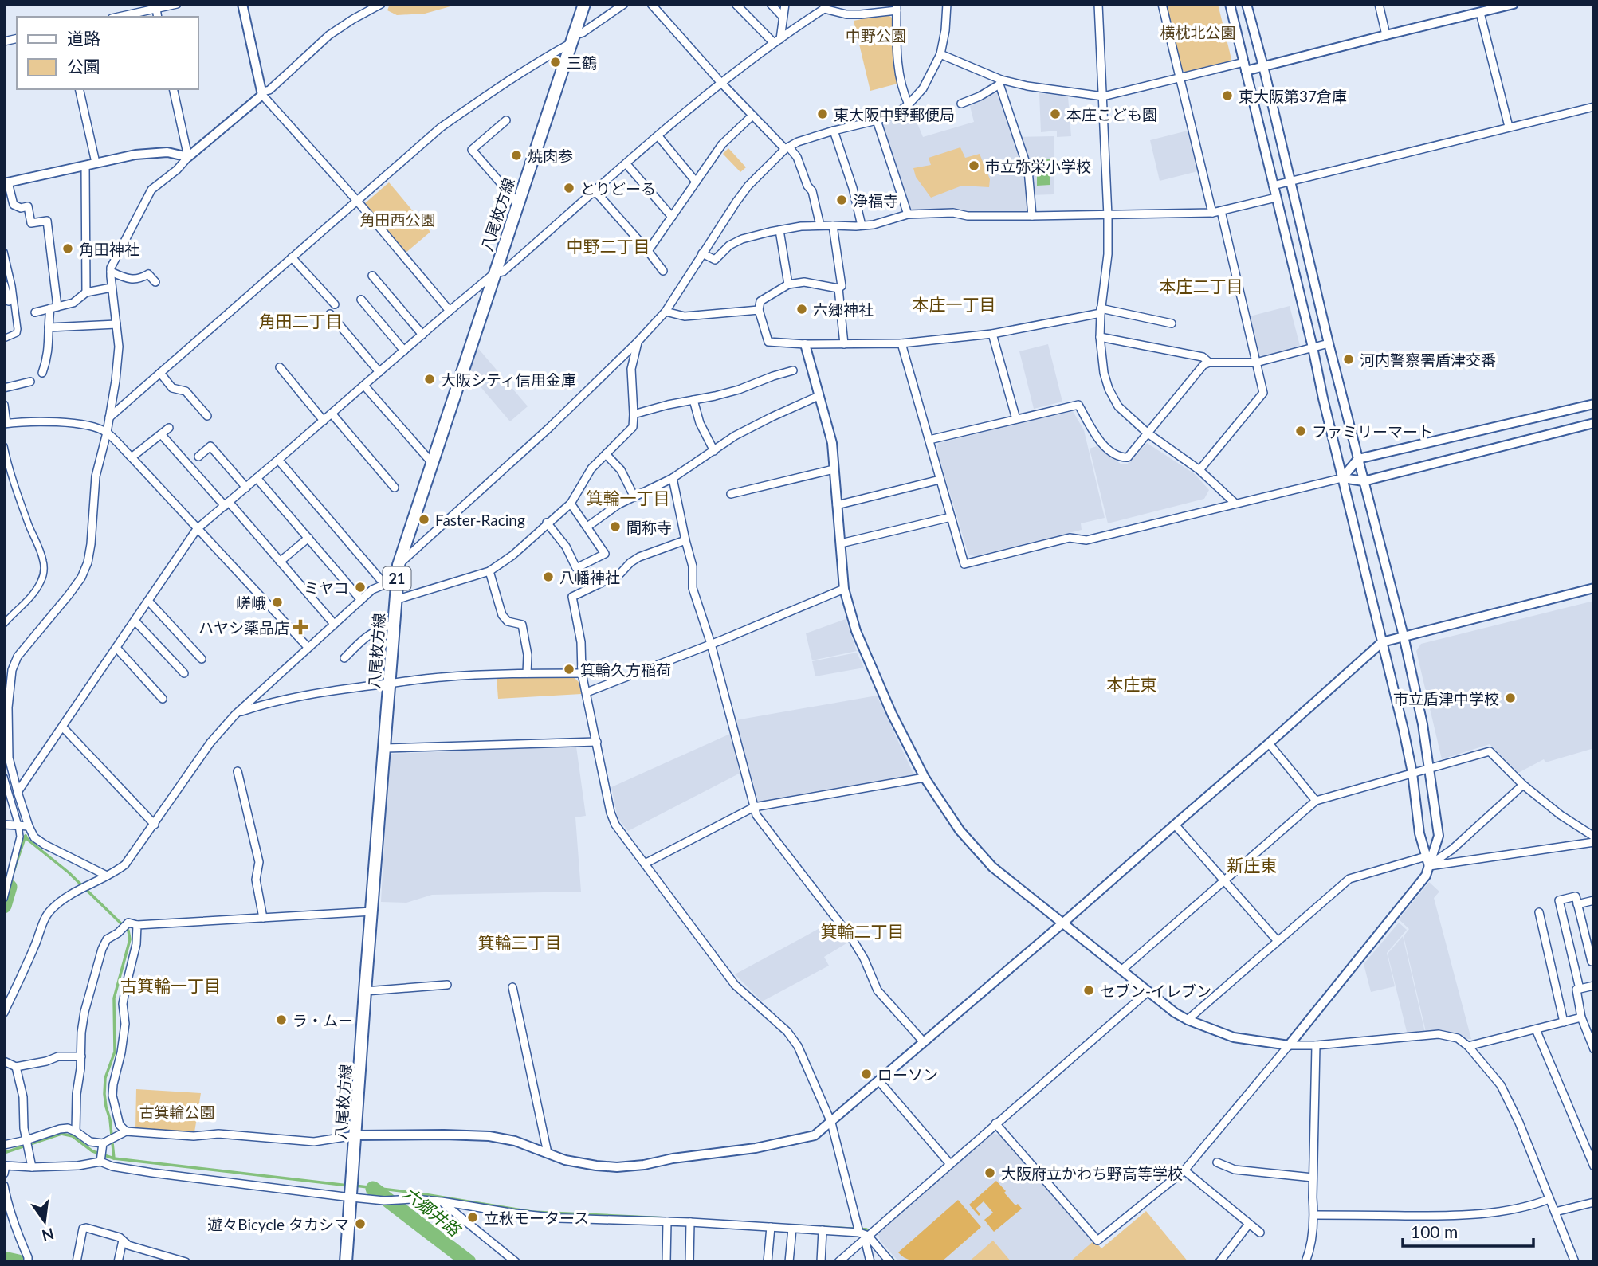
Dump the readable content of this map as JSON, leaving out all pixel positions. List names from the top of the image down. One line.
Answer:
{"streets":{"main road":["八尾枚方線","21"]},"districts":["中野二丁目","本庄二丁目","本庄一丁目","角田二丁目","箕輪一丁目","本庄東","新庄東","箕輪二丁目","箕輪三丁目","古箕輪一丁目"],"water":["六郷井路"],"parks":["横枕北公園","中野公園","角田西公園","古箕輪公園"],"places":{"other":["三鶴","東大阪第37倉庫","東大阪中野郵便局","本庄こども園","焼肉参","市立弥栄小学校","とりどーる","浄福寺","角田神社","六郷神社","河内警察署盾津交番","大阪シティ信用金庫","ファミリーマート","Faster-Racing","間称寺","八幡神社","ミヤコ","嵯峨","箕輪久方稲荷","市立盾津中学校","セブン-イレブン","ラ・ムー","ローソン","大阪府立かわち野高等学校","立秋モータース","遊々Bicycle タカシマ"],"health":["ハヤシ薬品店"]},"legend":["道路","公園"],"scale_bar":"100 m","north":"bottom"}
